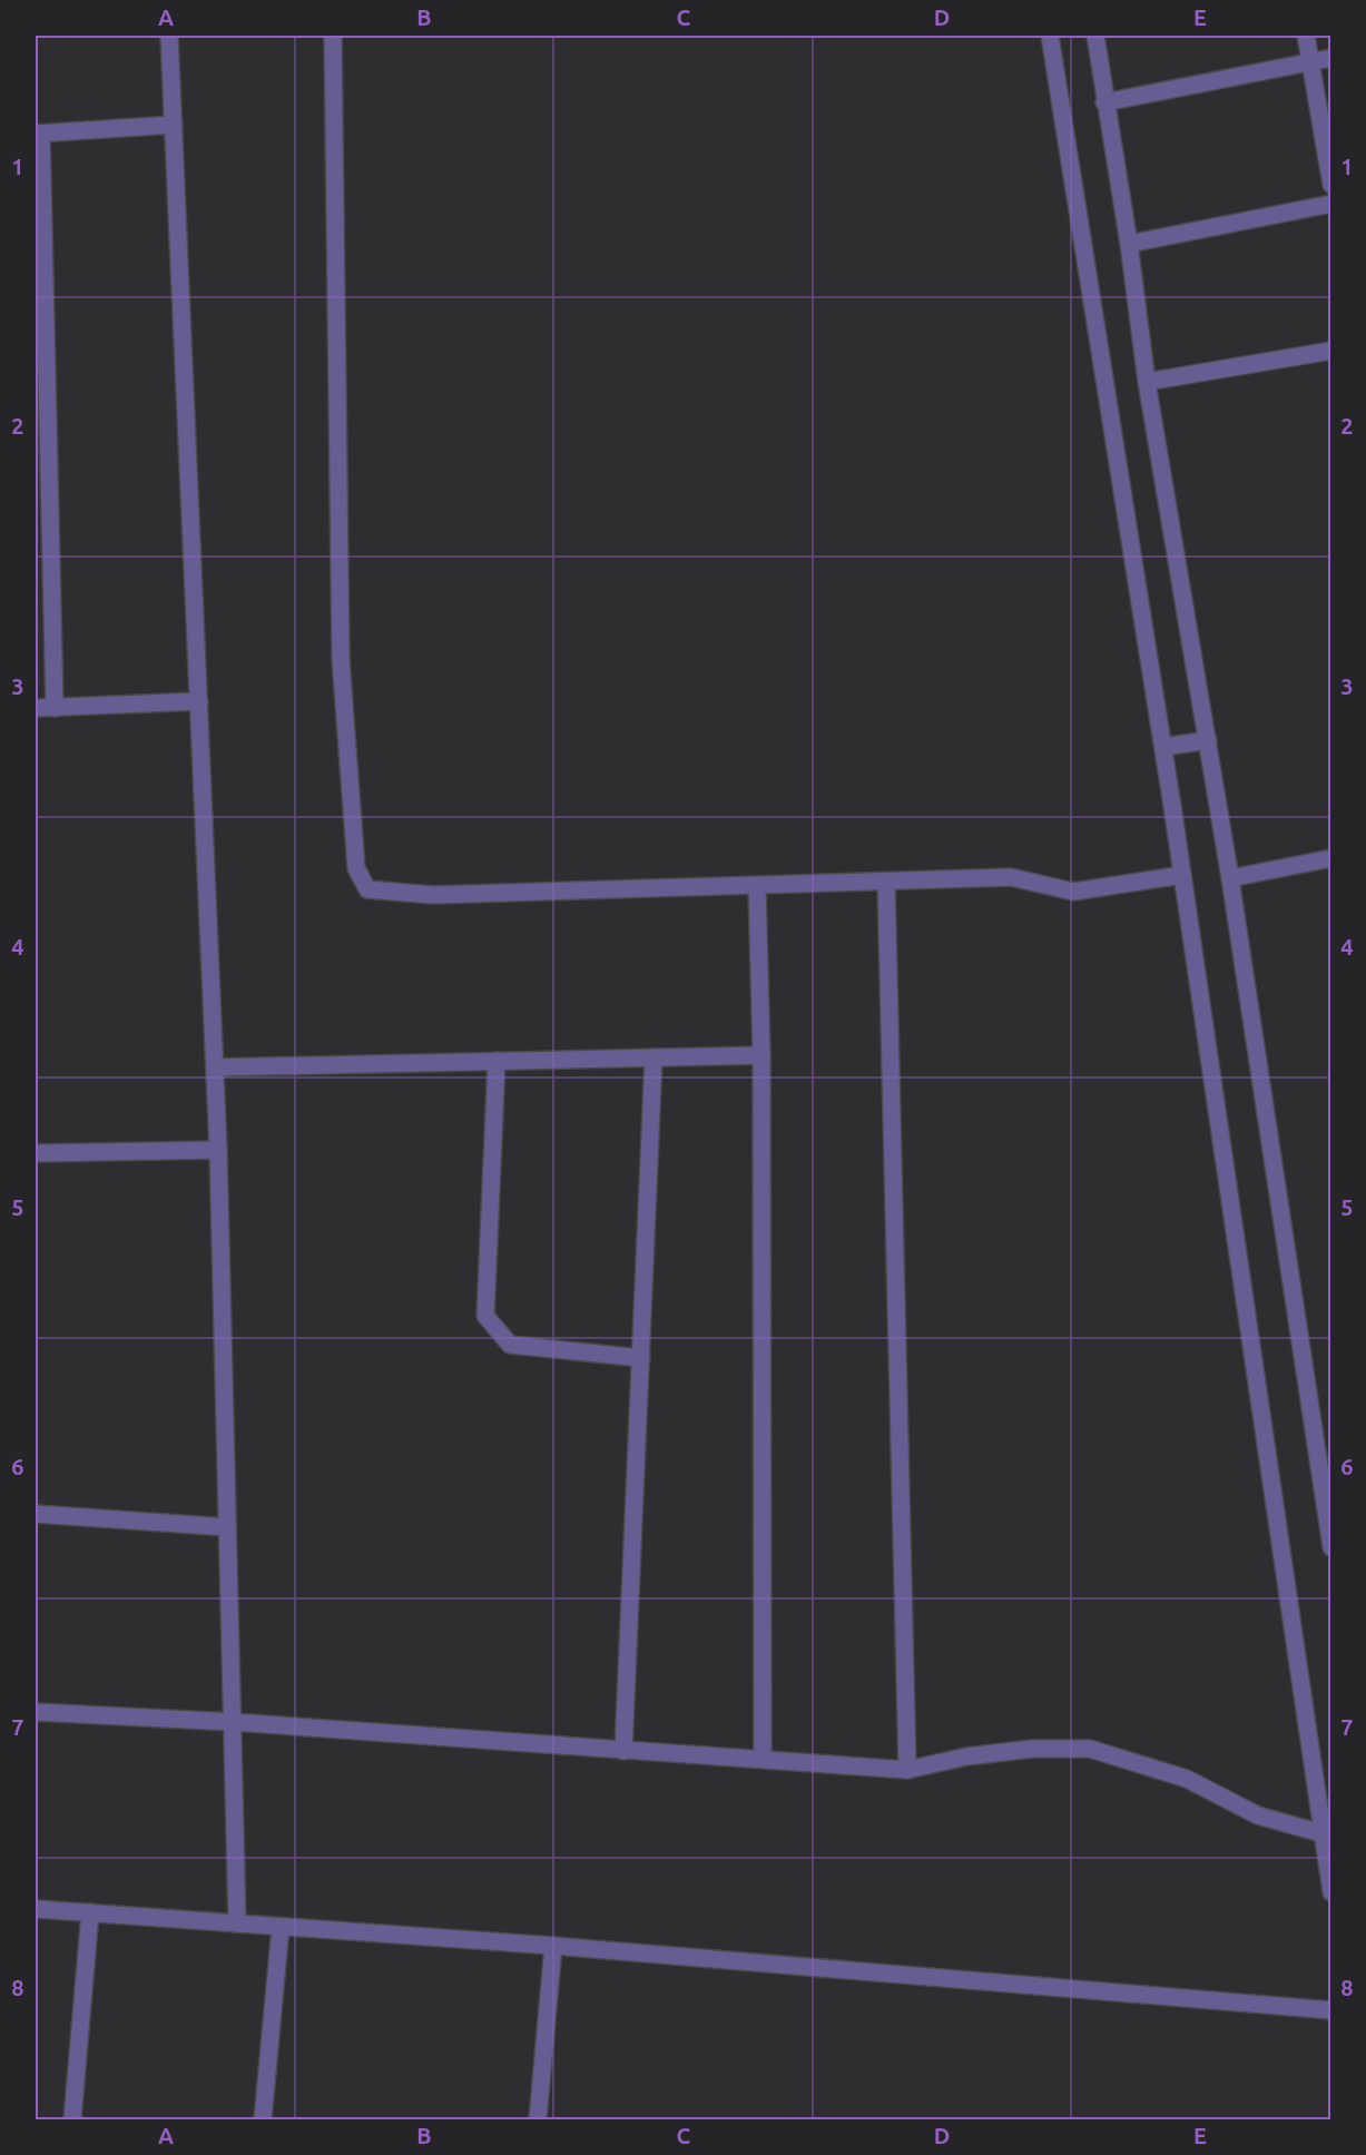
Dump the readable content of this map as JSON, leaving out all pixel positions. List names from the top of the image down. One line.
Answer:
{"grid":{"columns":["A","B","C","D","E"],"rows":["1","2","3","4","5","6","7","8"]}}
